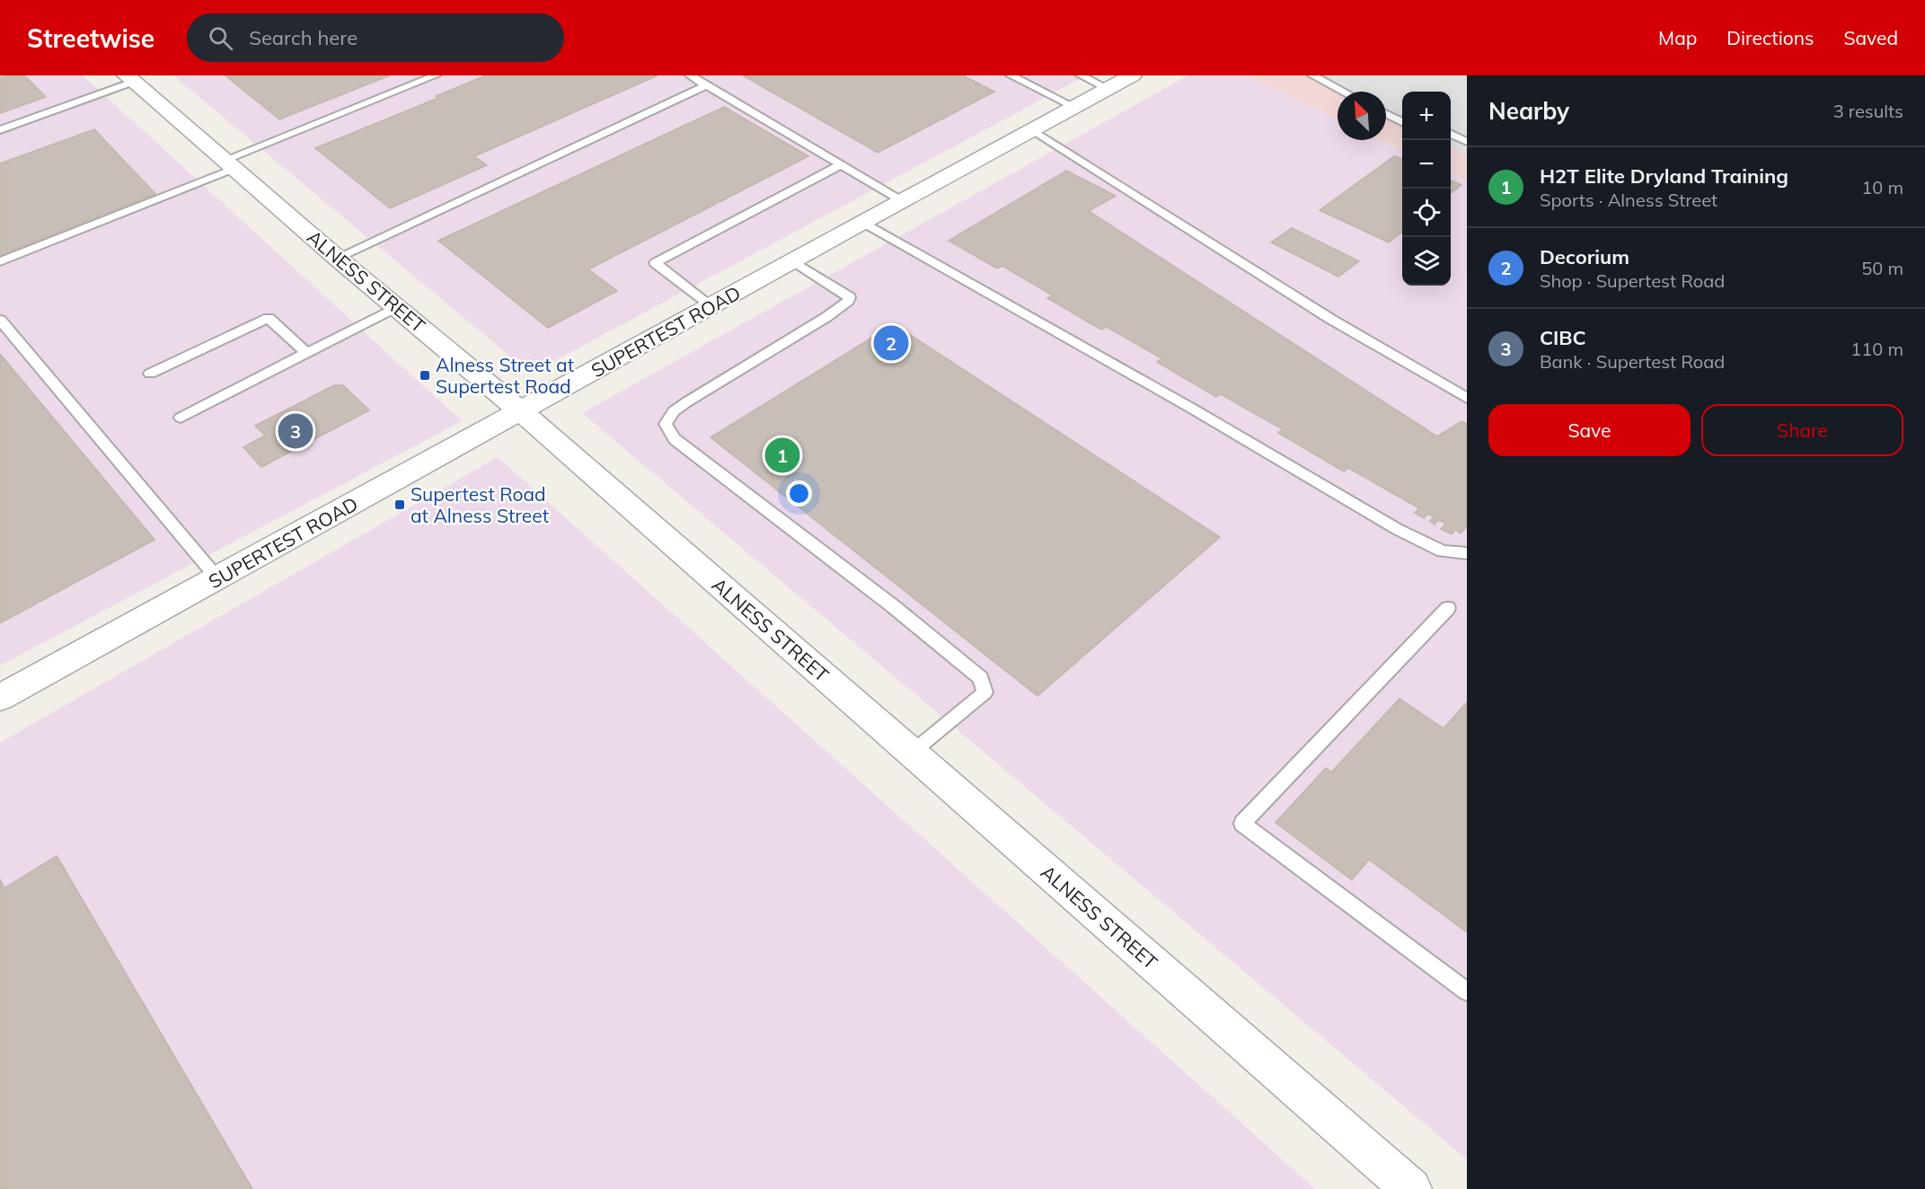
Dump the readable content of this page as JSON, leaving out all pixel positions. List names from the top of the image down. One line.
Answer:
{"streets":{"street":["ALNESS STREET","SUPERTEST ROAD"]},"crossings":[["ALNESS STREET","SUPERTEST ROAD"]],"places":{"transit":["Alness Street at Supertest Road","Supertest Road at Alness Street"]},"north":"top left","page":{"header":"Streetwise","search":"Search here","nav":["Map","Directions","Saved"],"heading":["Nearby","3 results"],"map_buttons":["+","−"],"list":[{"mark":"1","name":"H2T Elite Dryland Training","note":"Sports · Alness Street","value":"10 m"},{"mark":"2","name":"Decorium","note":"Shop · Supertest Road","value":"50 m"},{"mark":"3","name":"CIBC","note":"Bank · Supertest Road","value":"110 m"}],"pins":["2","3","1"],"buttons":["Save","Share"]}}
